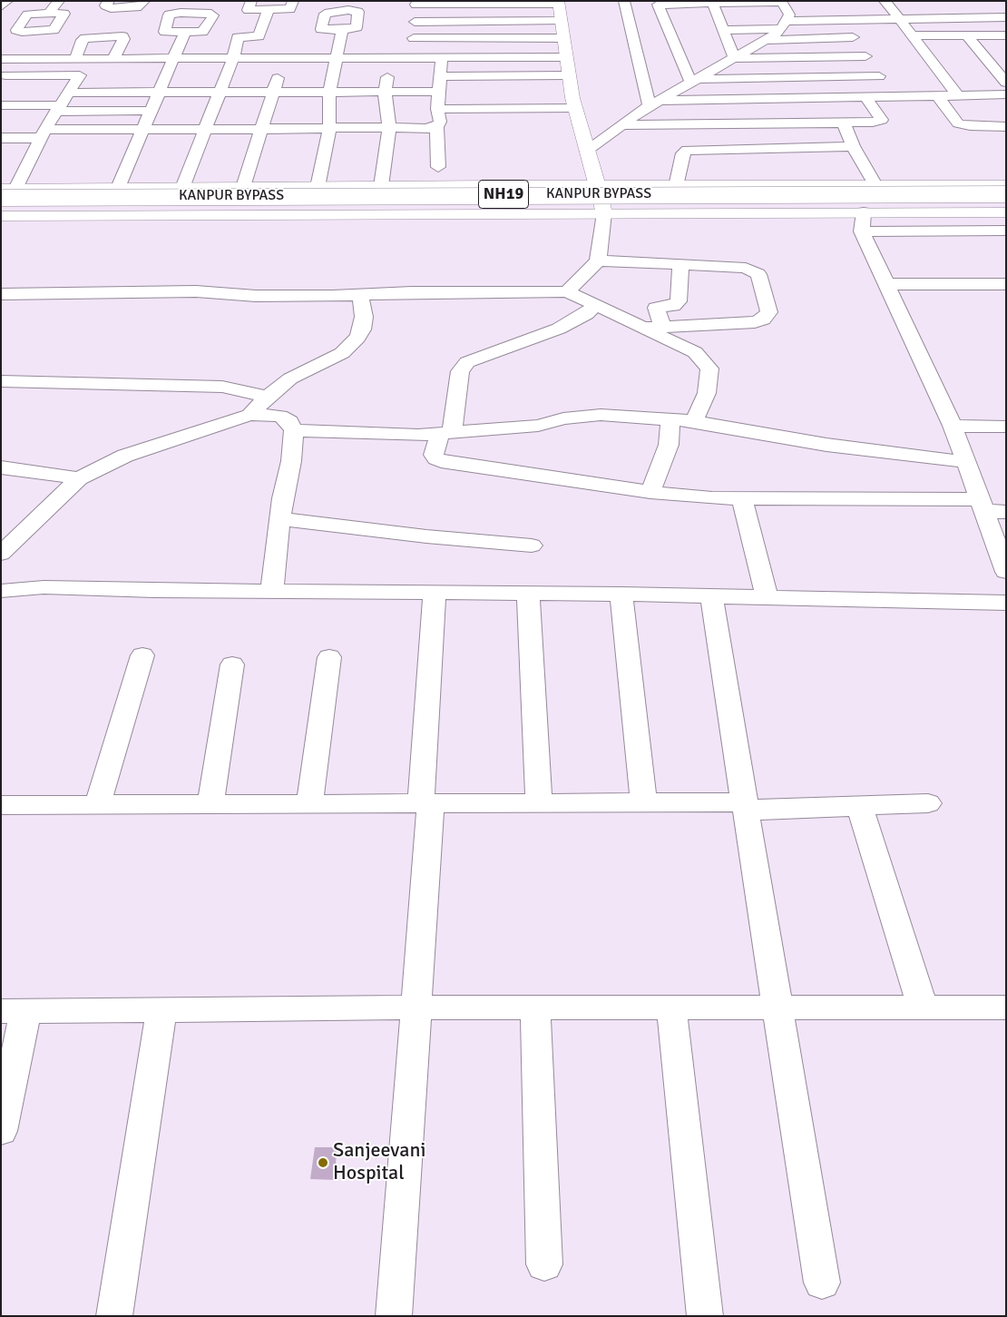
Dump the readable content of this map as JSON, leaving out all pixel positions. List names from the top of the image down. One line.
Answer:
{"streets":{"main road":["NH19","KANPUR BYPASS"]},"places":["Sanjeevani Hospital"]}
